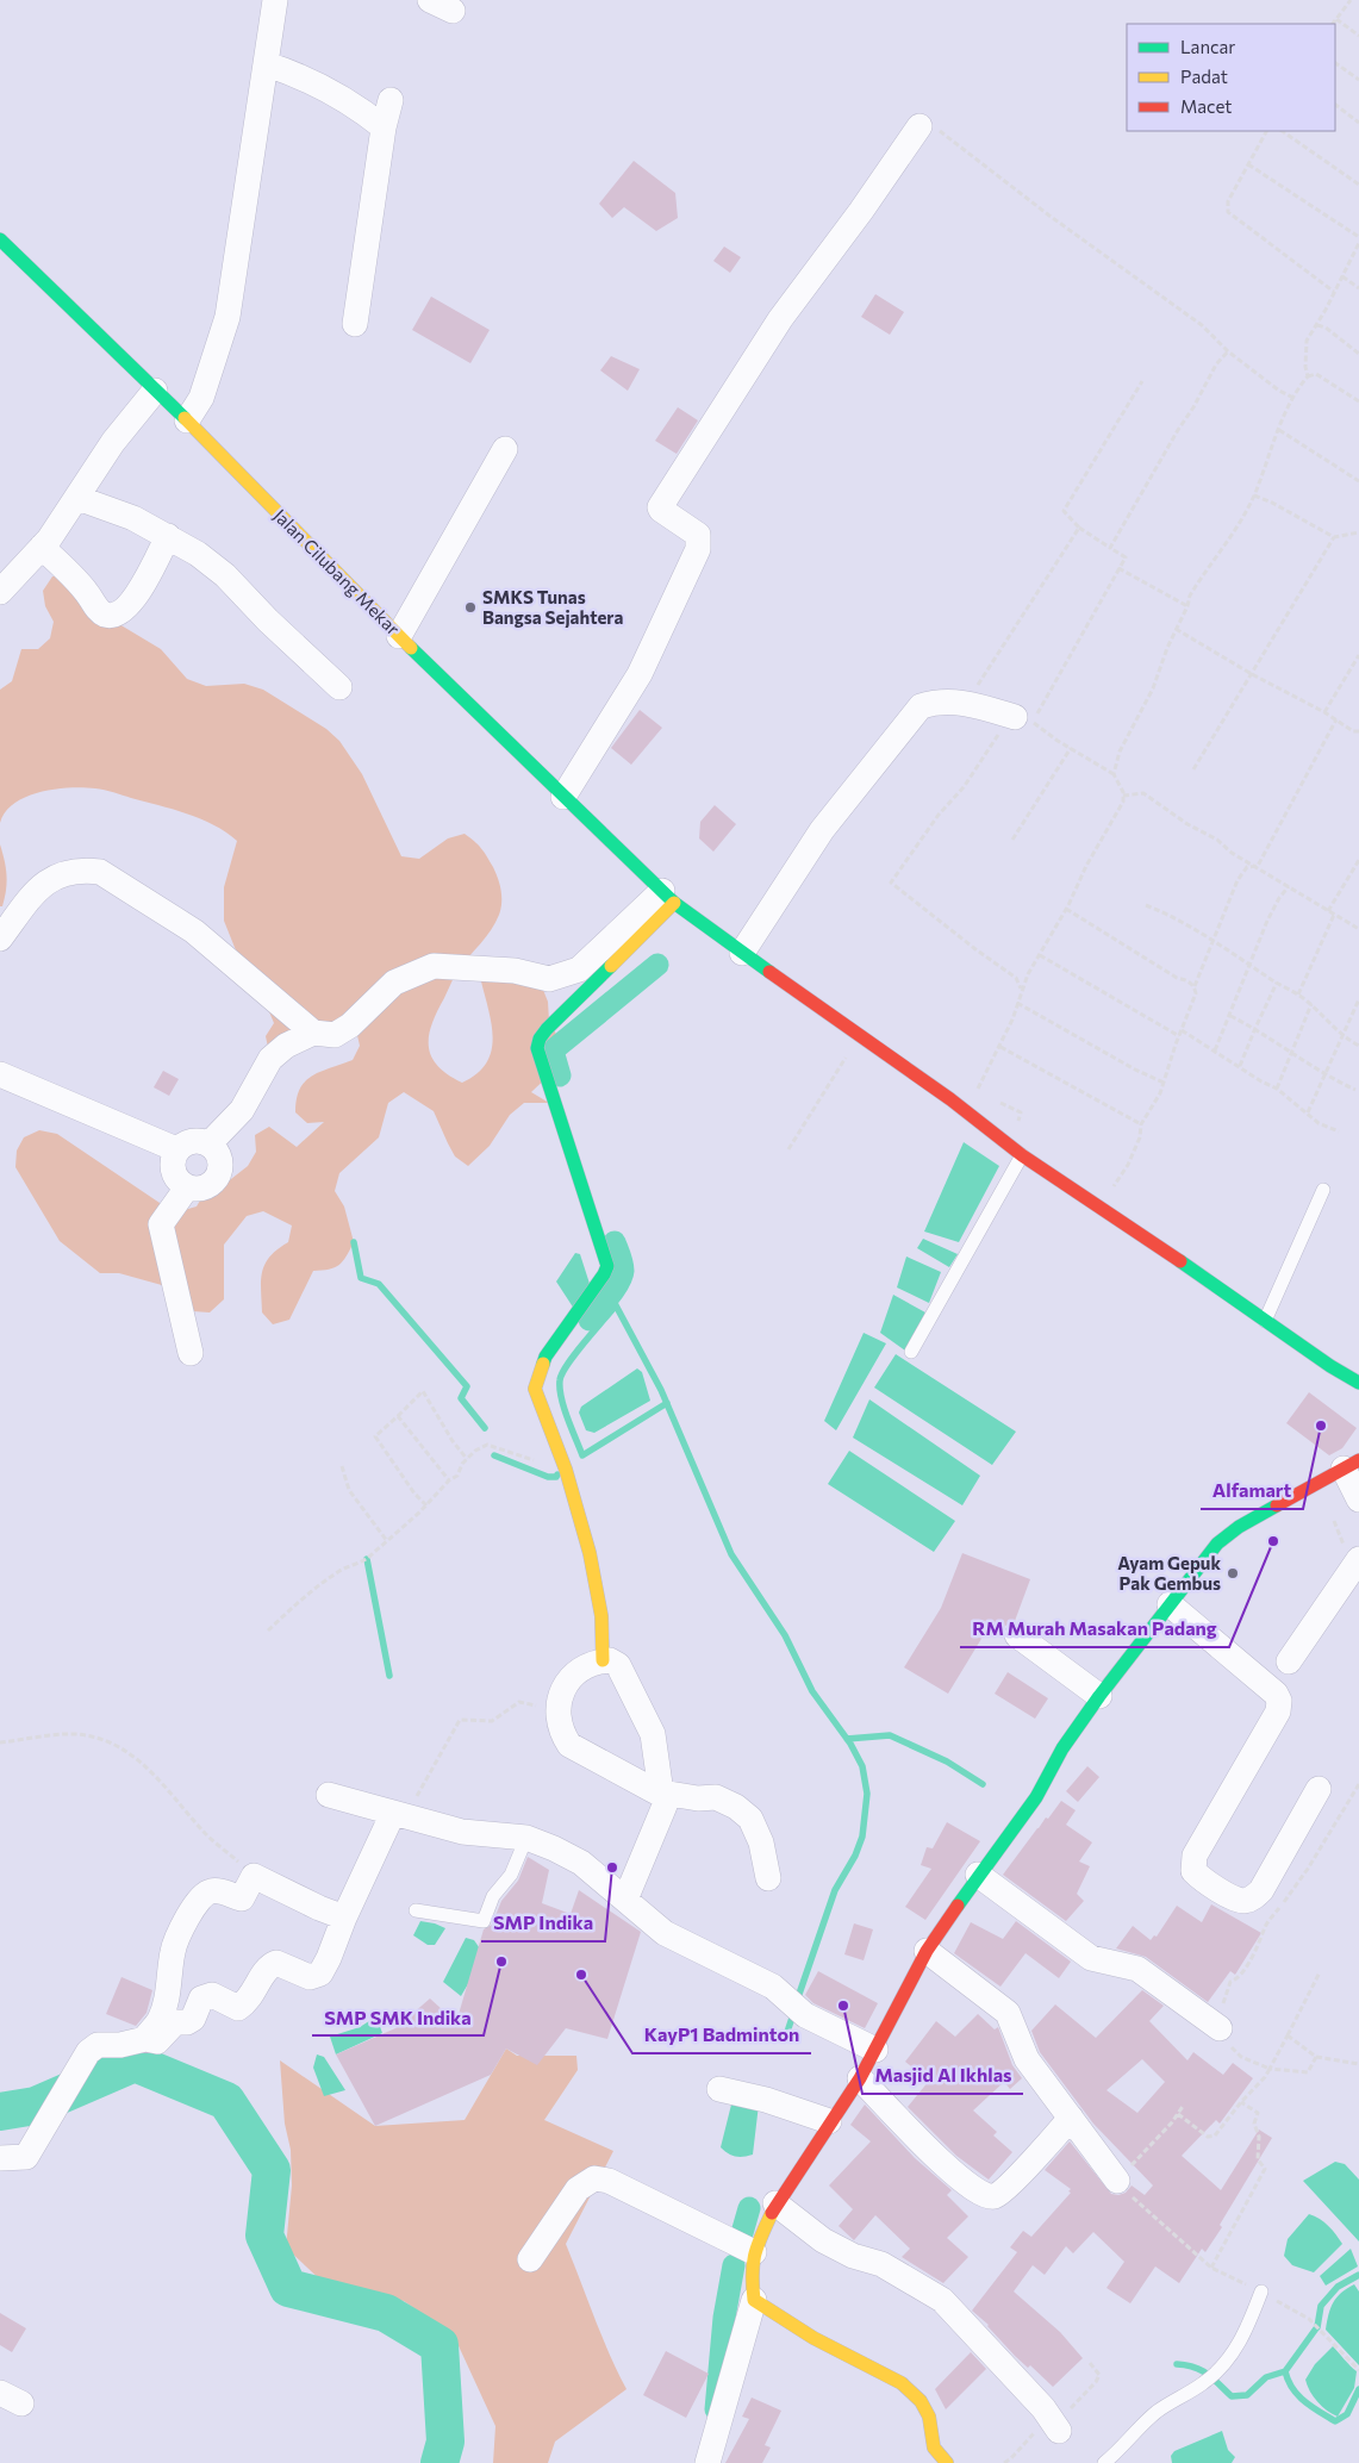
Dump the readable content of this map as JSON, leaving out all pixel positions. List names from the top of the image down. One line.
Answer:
{"streets":{"street":["Jalan Cilubang Mekar"]},"places":["SMKS Tunas Bangsa Sejahtera","Alfamart","RM Murah Masakan Padang","Ayam Gepuk Pak Gembus","SMP Indika","SMP SMK Indika","KayP1 Badminton","Masjid Al Ikhlas"],"legend":["Lancar","Padat","Macet"]}
